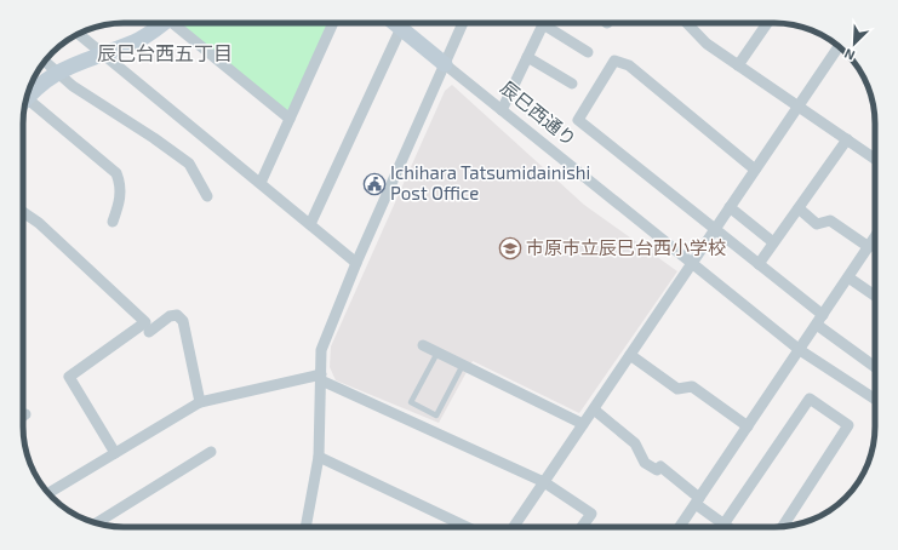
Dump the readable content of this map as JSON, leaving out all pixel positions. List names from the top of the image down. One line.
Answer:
{"streets":{"street":["辰巳西通り"]},"districts":["辰巳台西五丁目"],"places":{"public building":["Ichihara Tatsumidainishi Post Office"],"school or university":["市原市立辰巳台西小学校"]},"north":"bottom left"}
